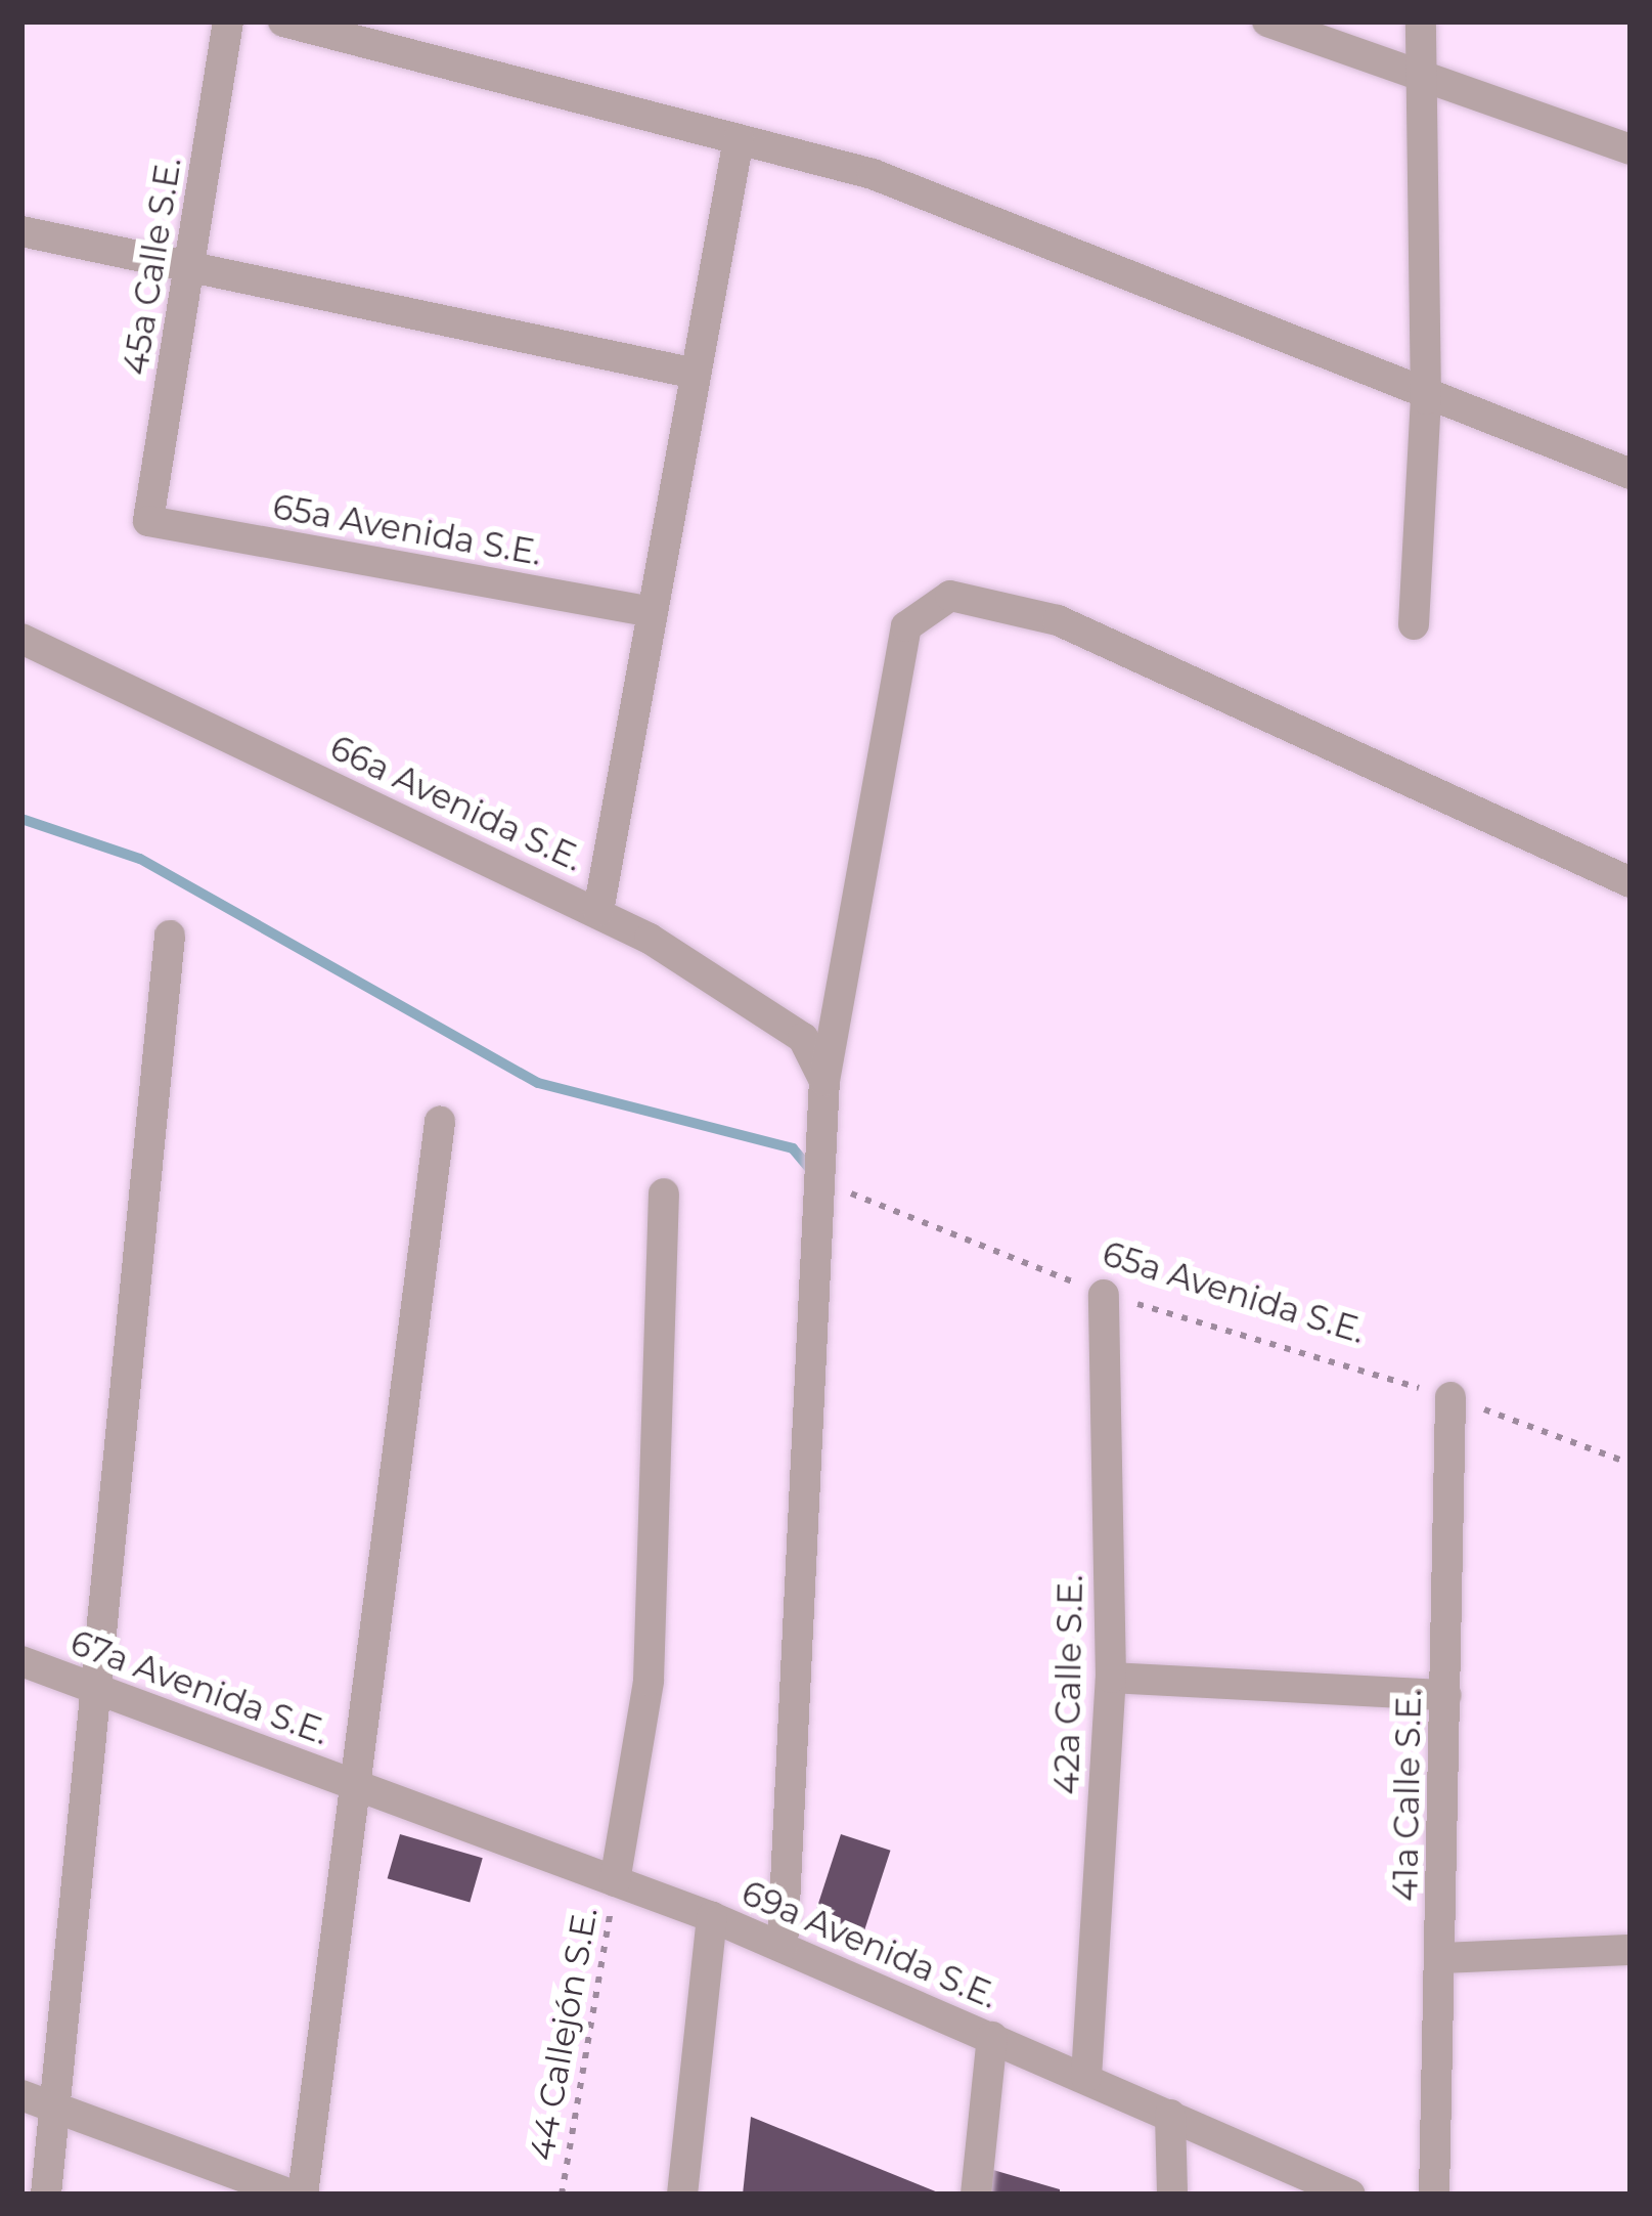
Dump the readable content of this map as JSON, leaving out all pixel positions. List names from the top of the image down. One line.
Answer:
{"streets":{"street":["45a Calle S.E.","65a Avenida S.E.","66a Avenida S.E.","42a Calle S.E.","67a Avenida S.E.","41a Calle S.E.","69a Avenida S.E."],"path":["44 Callejón S.E."]},"crossings":[["45a Calle S.E.","65a Avenida S.E."],["65a Avenida S.E.","42a Calle S.E."],["65a Avenida S.E.","41a Calle S.E."],["42a Calle S.E.","69a Avenida S.E."],["67a Avenida S.E.","69a Avenida S.E."],["69a Avenida S.E.","44 Callejón S.E."]]}
